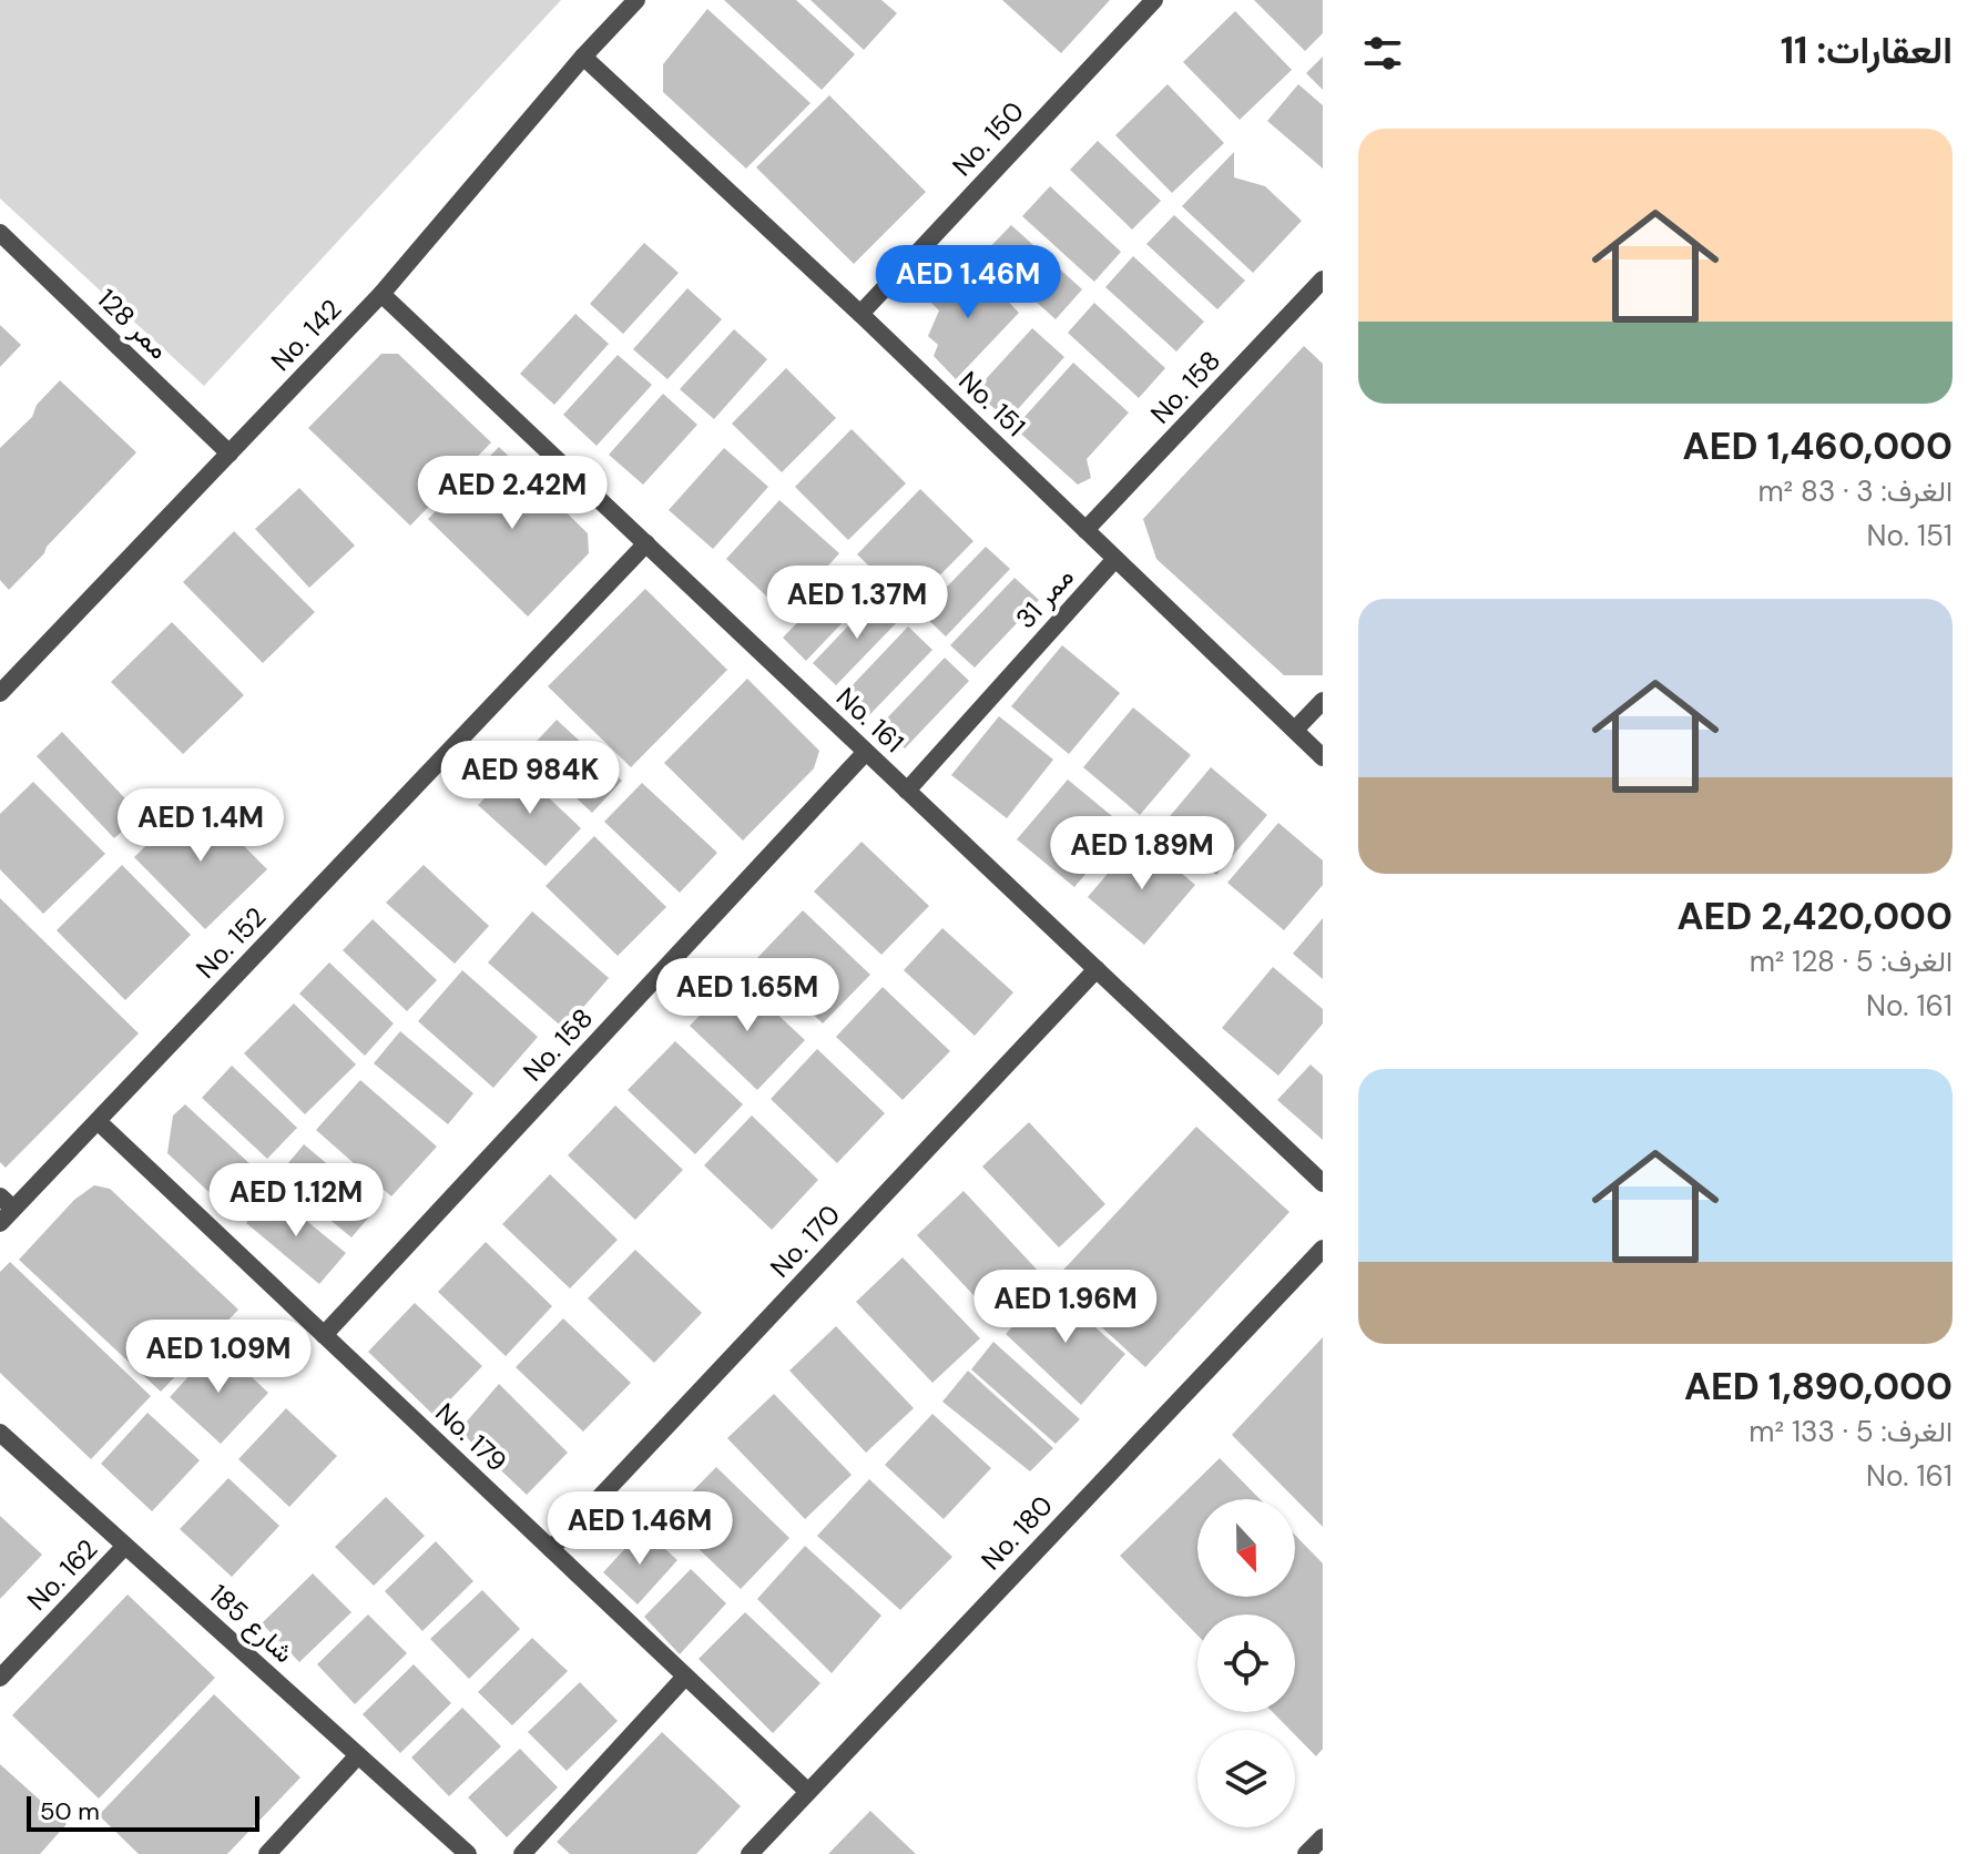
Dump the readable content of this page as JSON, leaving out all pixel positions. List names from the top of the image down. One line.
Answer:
{"streets":{"street":["No. 150","ممر 128","No. 142","No. 158","No. 151","ممر 31","No. 161","No. 152","No. 170","No. 179","No. 180","No. 162","شارع 185"]},"crossings":[["No. 150","No. 151"],["ممر 128","No. 142"],["No. 142","No. 151"],["No. 142","No. 161"],["No. 158","No. 151"],["No. 158","No. 161"],["No. 158","No. 179"],["No. 151","ممر 31"],["ممر 31","No. 161"],["No. 161","No. 152"],["No. 161","No. 170"],["No. 152","No. 179"],["No. 170","No. 179"],["No. 179","No. 180"],["No. 162","شارع 185"]],"scale_bar":"50 m","north":"bottom","page":{"heading":"العقارات: 11","list":[{"name":"AED 1,460,000","note":"الغرف: 3 · 83 m² · No. 151"},{"name":"AED 2,420,000","note":"الغرف: 5 · 128 m² · No. 161"},{"name":"AED 1,890,000","note":"الغرف: 5 · 133 m² · No. 161"}],"price":["AED 1.46M","AED 2.42M","AED 1.37M","AED 984K","AED 1.4M","AED 1.89M","AED 1.65M","AED 1.12M","AED 1.96M","AED 1.09M","AED 1.46M"],"scale":"50 m"}}
